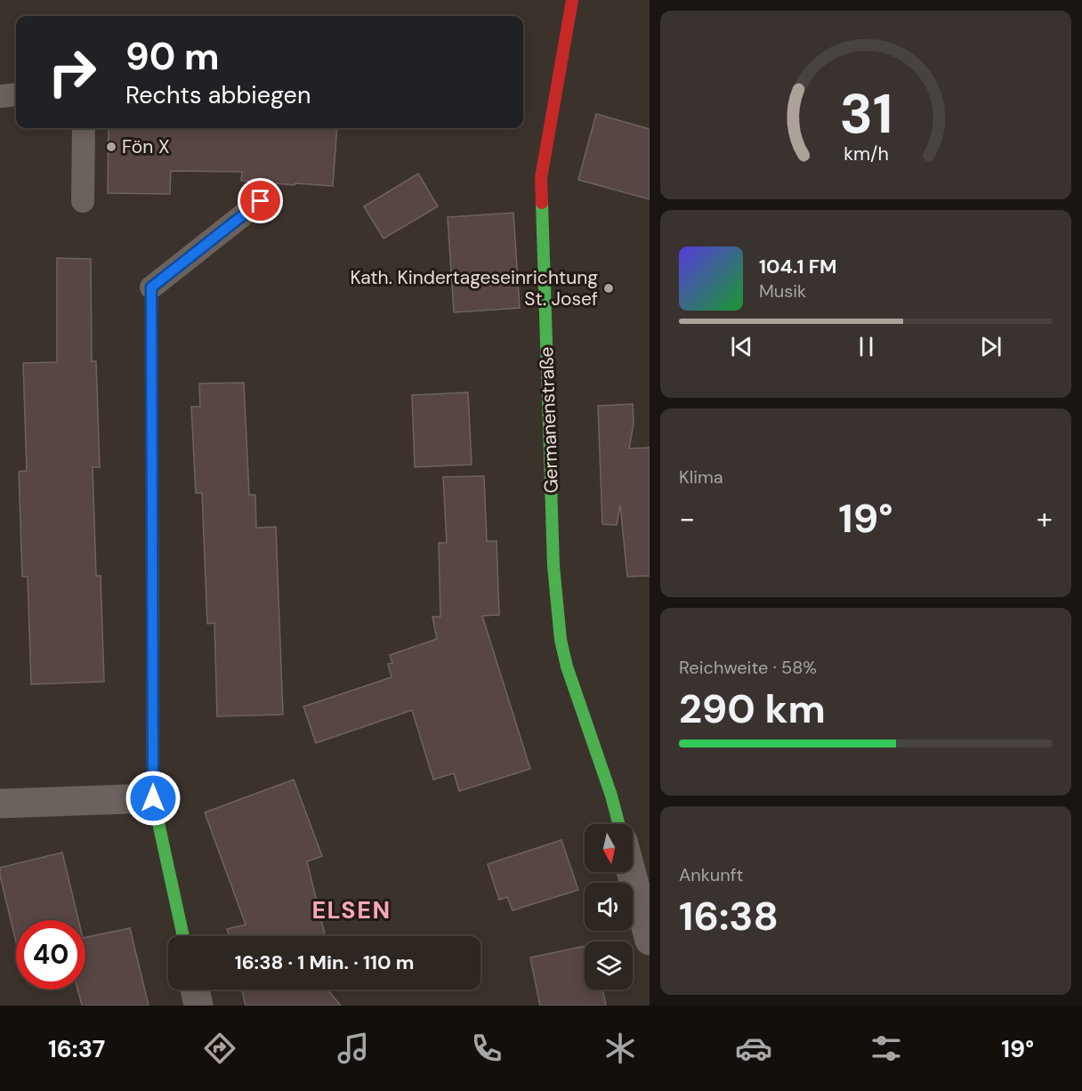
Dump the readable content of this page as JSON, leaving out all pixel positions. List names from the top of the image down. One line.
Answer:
{"streets":{"street":["Germanenstraße"]},"districts":["ELSEN"],"places":["Fön X","Kath. Kindertageseinrichtung St. Josef"],"north":"bottom","page":{"turn":["90 m","Rechts abbiegen"],"song":["104.1 FM","Musik"],"tile":["Klima",["Reichweite · 58%","290 km"],["Ankunft","16:38"]],"heat":["−","19°","+"],"limit":"40","trip":"16:38 · 1 Min. · 110 m","tabs":["16:37","19°"],"gauge":["31","km/h"]}}
